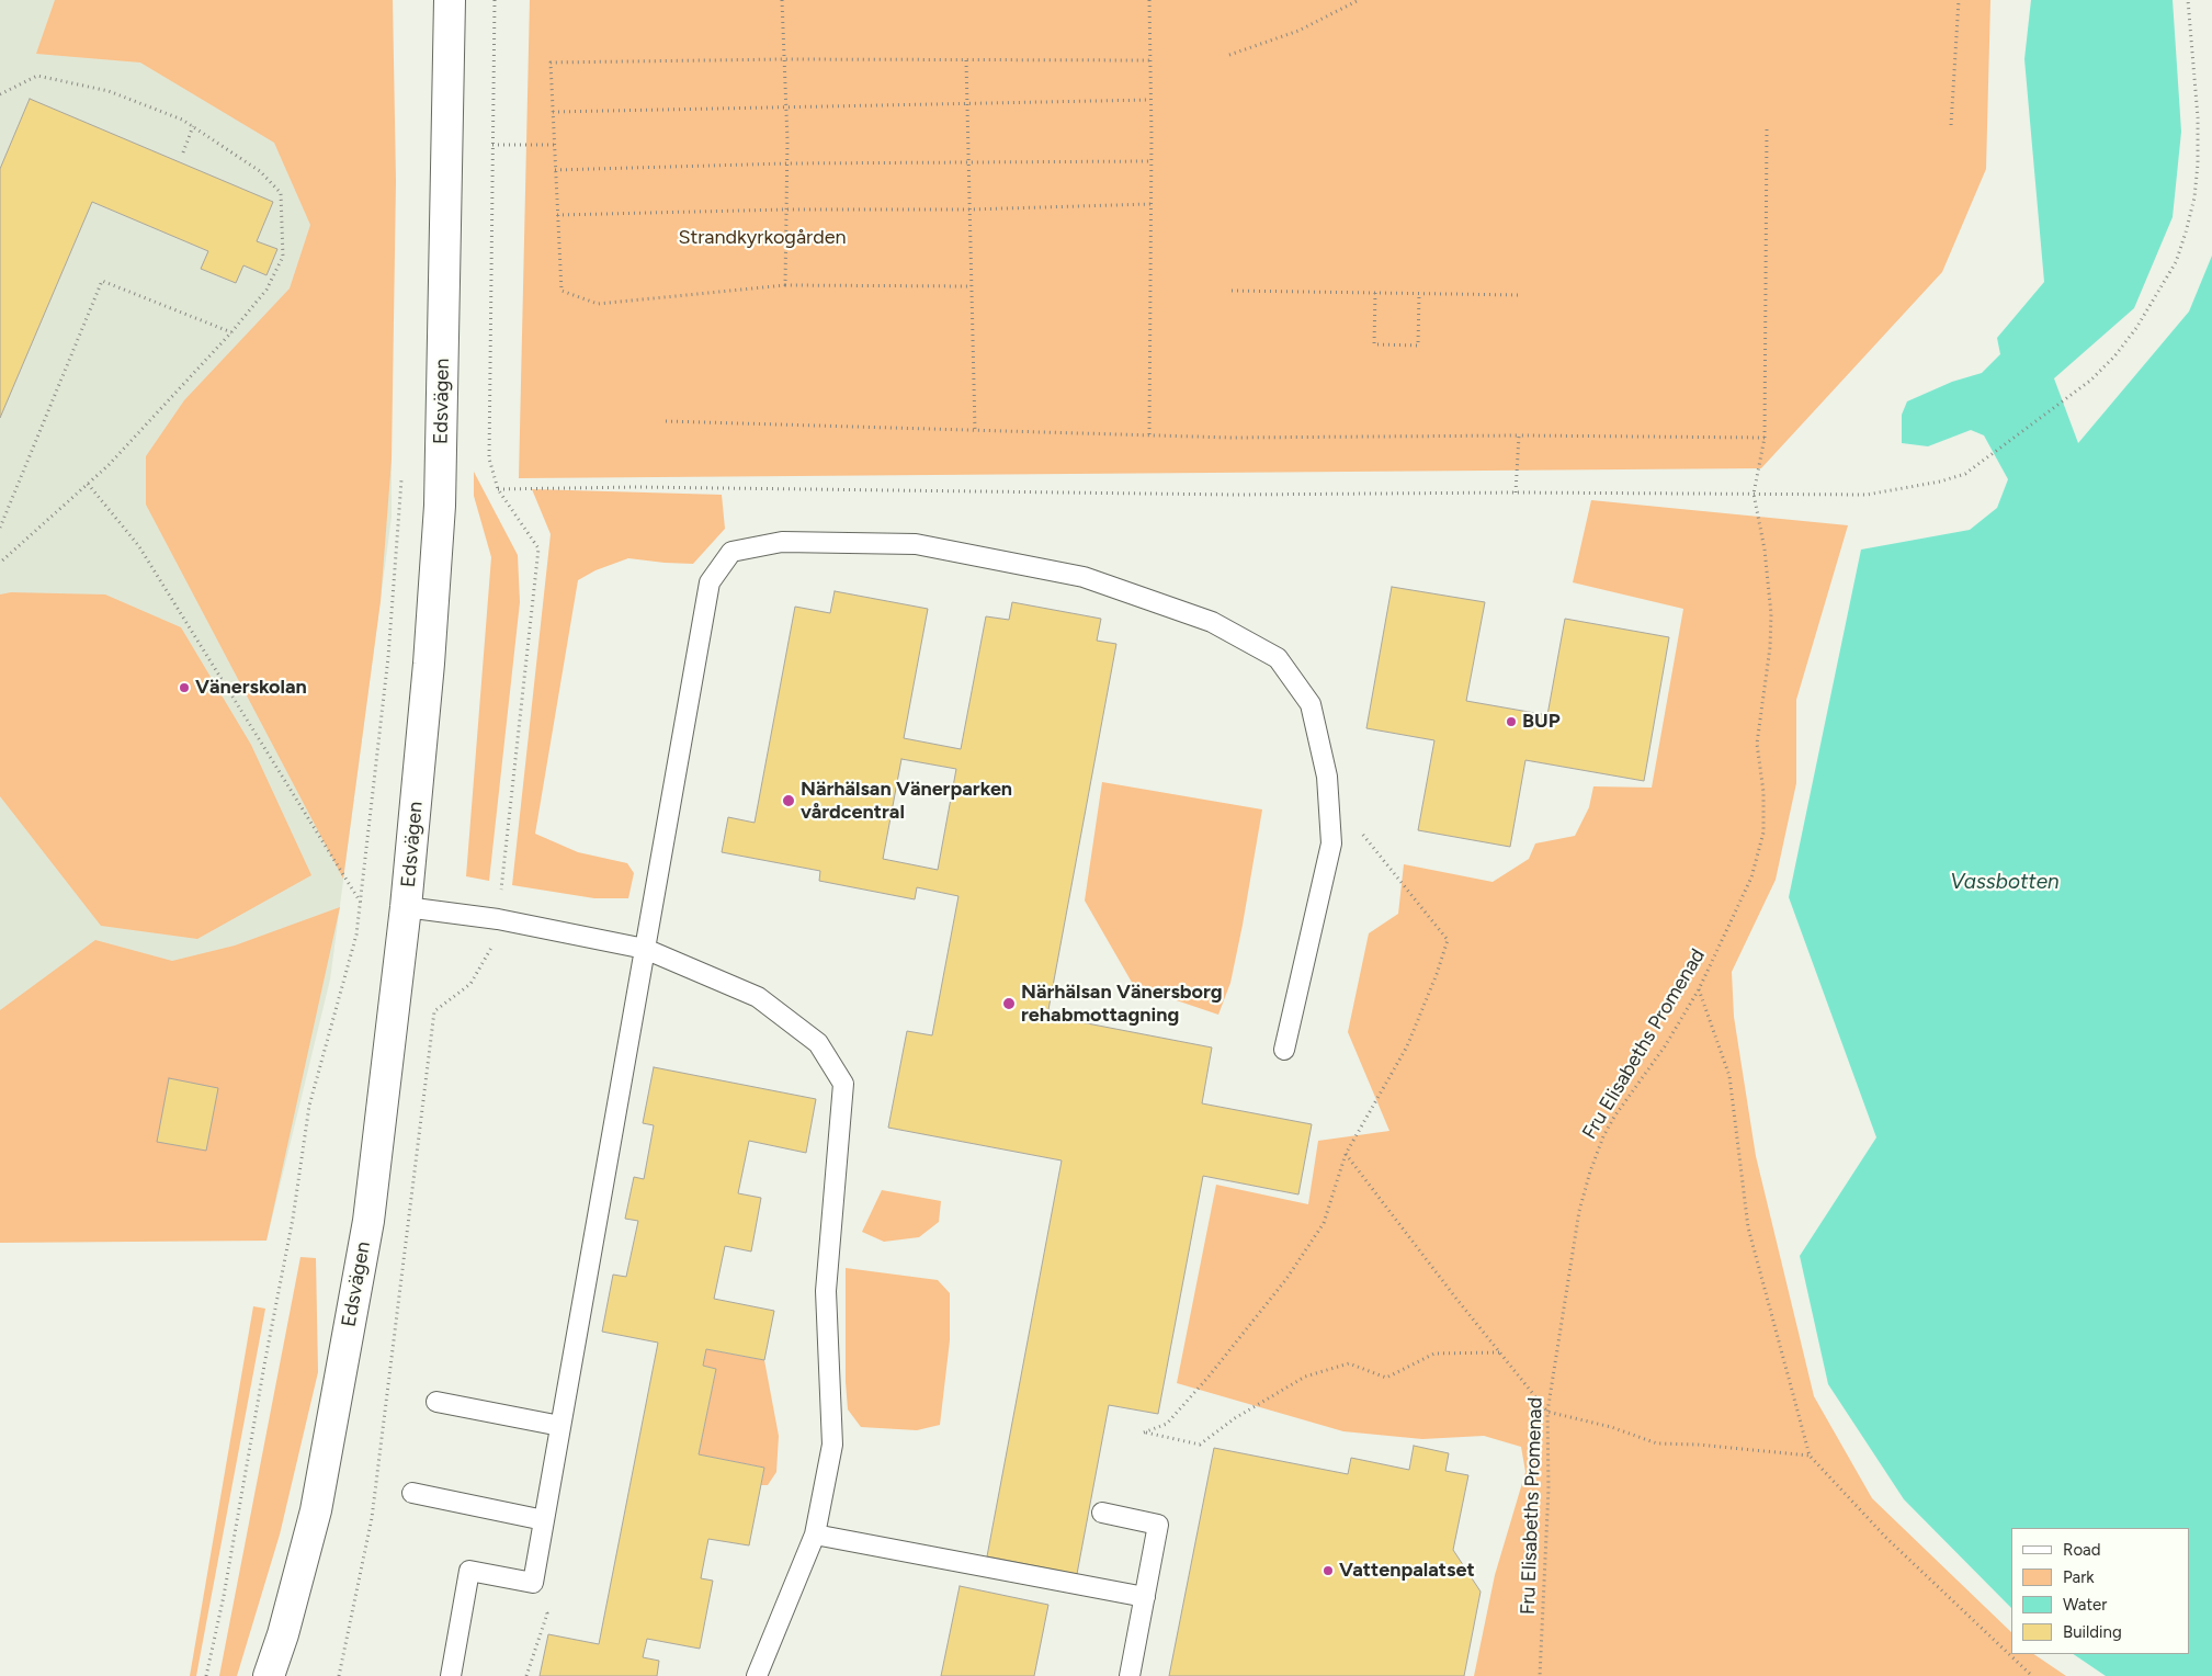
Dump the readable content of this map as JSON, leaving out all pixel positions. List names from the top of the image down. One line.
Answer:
{"streets":{"main road":["Edsvägen"],"path":["Fru Elisabeths Promenad"]},"water":["Vassbotten"],"parks":["Strandkyrkogården"],"places":["Vänerskolan","BUP","Närhälsan Vänerparken vårdcentral","Närhälsan Vänersborg rehabmottagning","Vattenpalatset"],"legend":["Road","Park","Water","Building"]}
